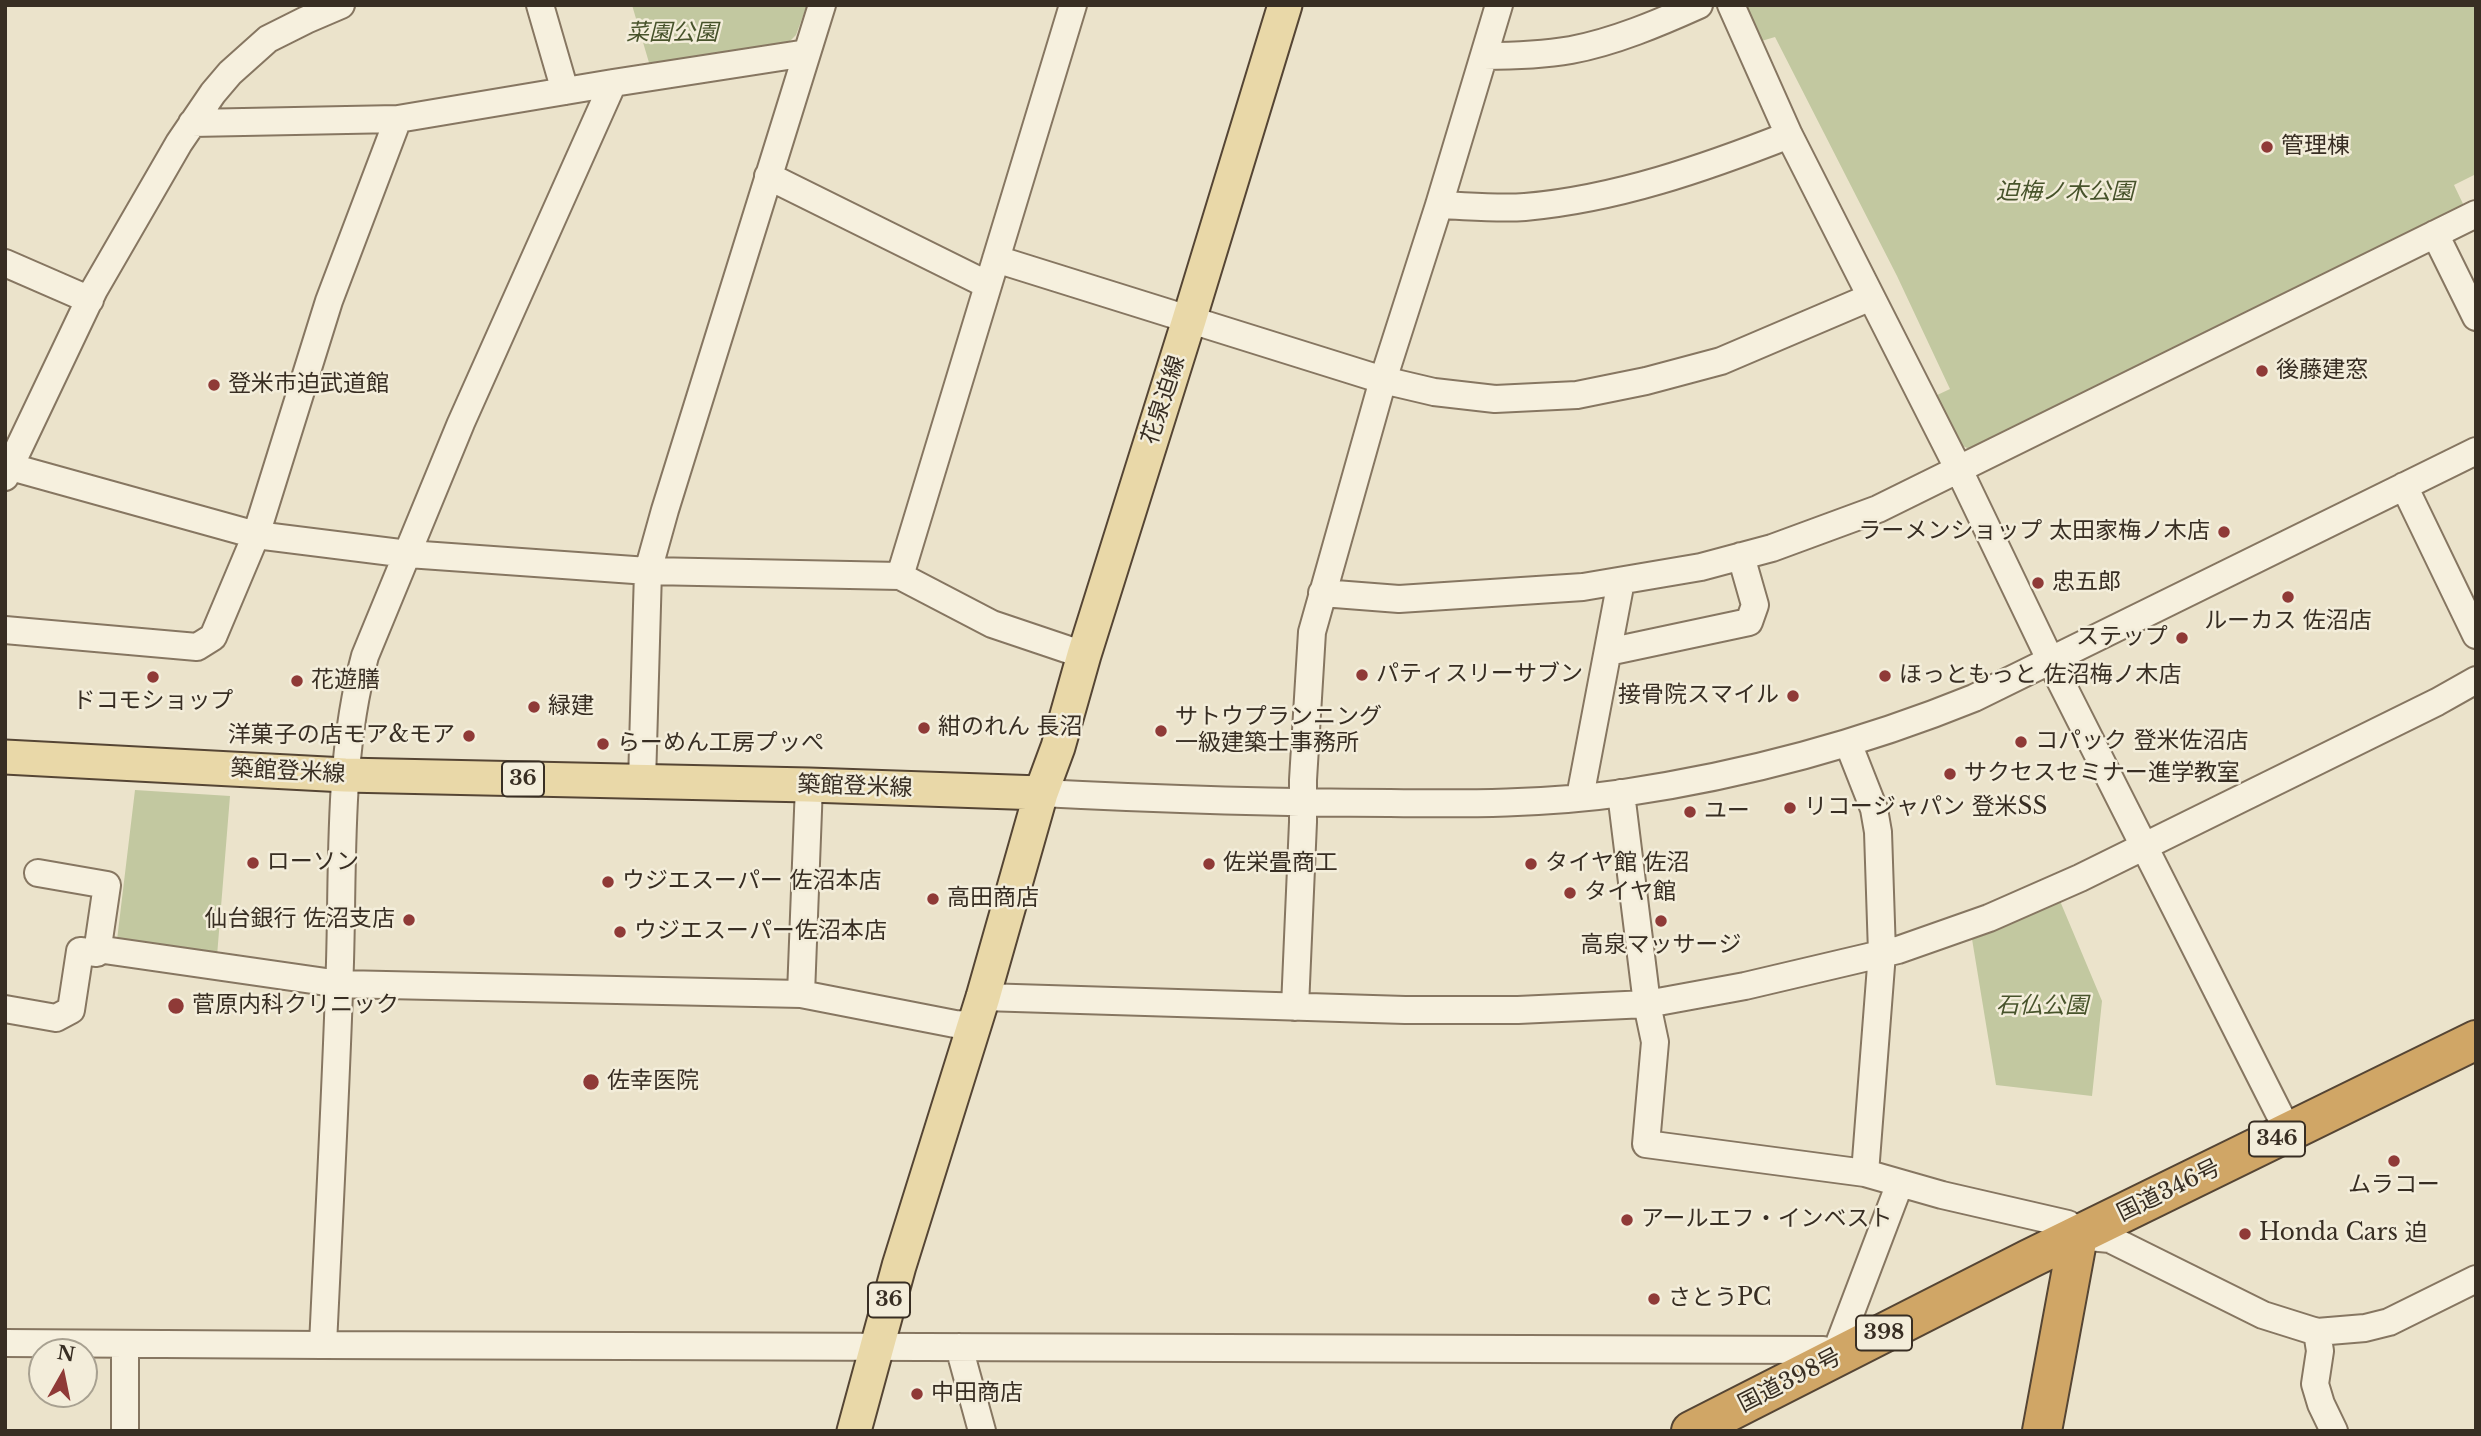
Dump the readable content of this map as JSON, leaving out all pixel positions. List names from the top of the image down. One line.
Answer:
{"streets":{"highway":["346","国道346号","398","国道398号"],"main road":["花泉迫線","築館登米線","36"]},"crossings":[["花泉迫線","築館登米線"],["花泉迫線","36"],["築館登米線","36"],["国道346号","国道398号"]],"parks":["菜園公園","迫梅ノ木公園","石仏公園"],"places":["管理棟","後藤建窓","登米市迫武道館","ラーメンショップ 太田家梅ノ木店","忠五郎","ルーカス 佐沼店","ステップ","パティスリーサブン","ほっともっと 佐沼梅ノ木店","ドコモショップ","花遊膳","接骨院スマイル","緑建","紺のれん 長沼","サトウプランニング 一級建築士事務所","洋菓子の店モア&モア","コパック 登米佐沼店","らーめん工房プッぺ","サクセスセミナー進学教室","リコージャパン 登米SS","ユー","ローソン","佐栄畳商工","タイヤ館 佐沼","ウジエスーパー 佐沼本店","タイヤ館","高田商店","仙台銀行 佐沼支店","高泉マッサージ","ウジエスーパー佐沼本店","菅原内科クリニック","佐幸医院","ムラコー","アールエフ・インベスト","Honda Cars 迫","さとうPC","中田商店"],"north":"top"}
